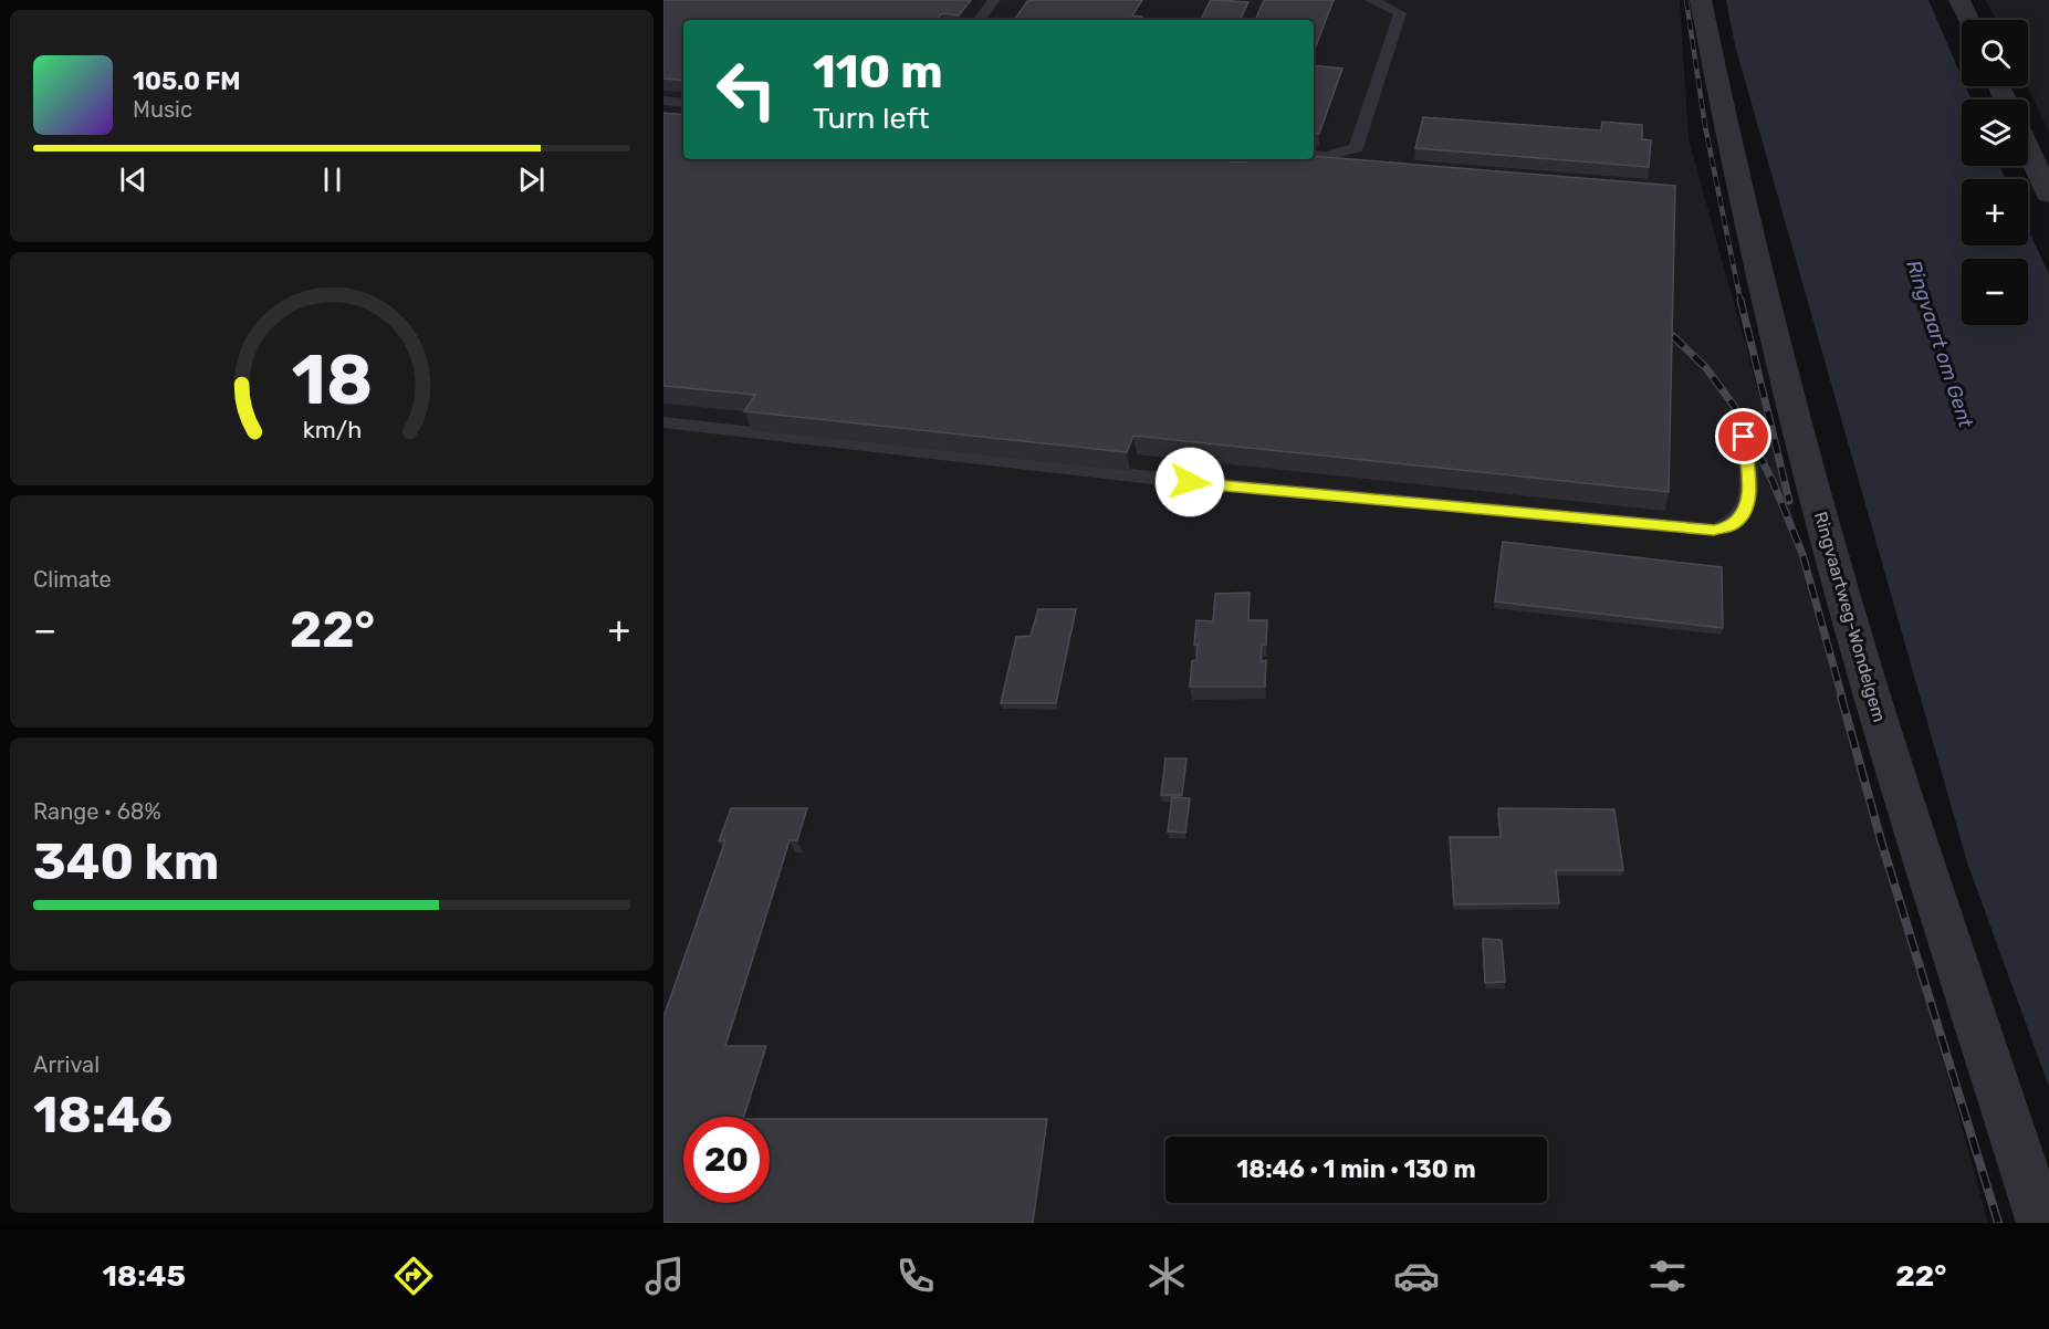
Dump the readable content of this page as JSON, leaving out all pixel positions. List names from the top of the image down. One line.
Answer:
{"streets":{"street":["Ringvaartweg-Wondelgem"]},"water":["Ringvaart om Gent"],"page":{"map_buttons":["+","−"],"turn":["110 m","Turn left"],"song":["105.0 FM","Music"],"tile":["Climate",["Range · 68%","340 km"],["Arrival","18:46"]],"heat":["−","22°","+"],"limit":"20","trip":"18:46 · 1 min · 130 m","tabs":["18:45","22°"],"gauge":["18","km/h"]}}
